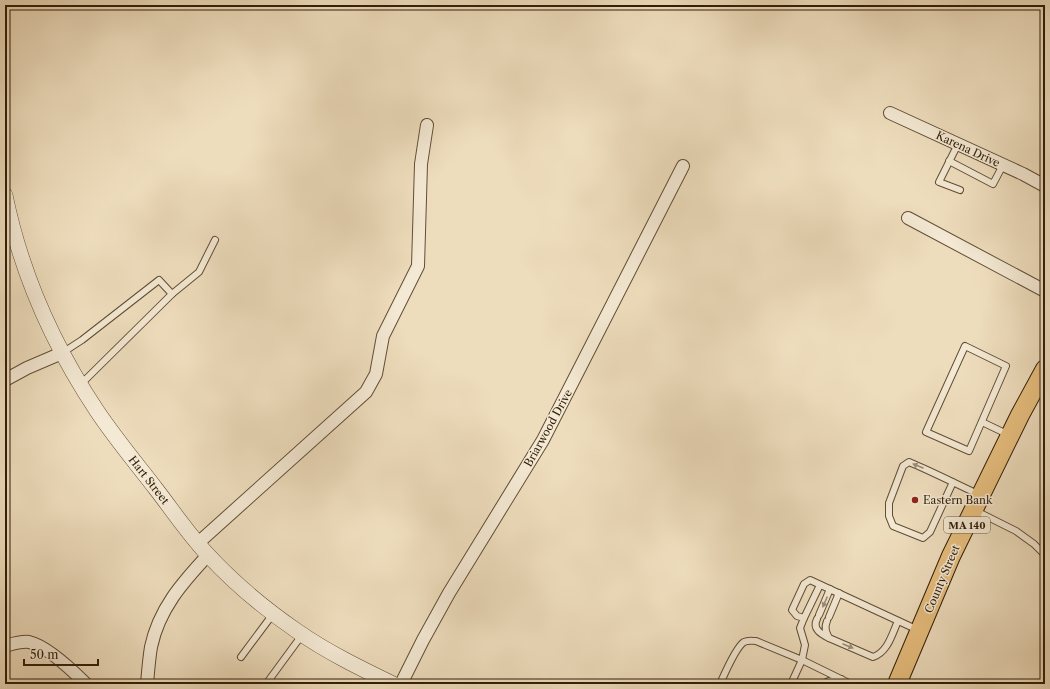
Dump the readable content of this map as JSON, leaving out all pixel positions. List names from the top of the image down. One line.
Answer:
{"streets":{"main road":["MA 140","County Street"],"street":["Karena Drive","Briarwood Drive","Hart Street"]},"places":["Eastern Bank"],"scale_bar":"50 m"}
